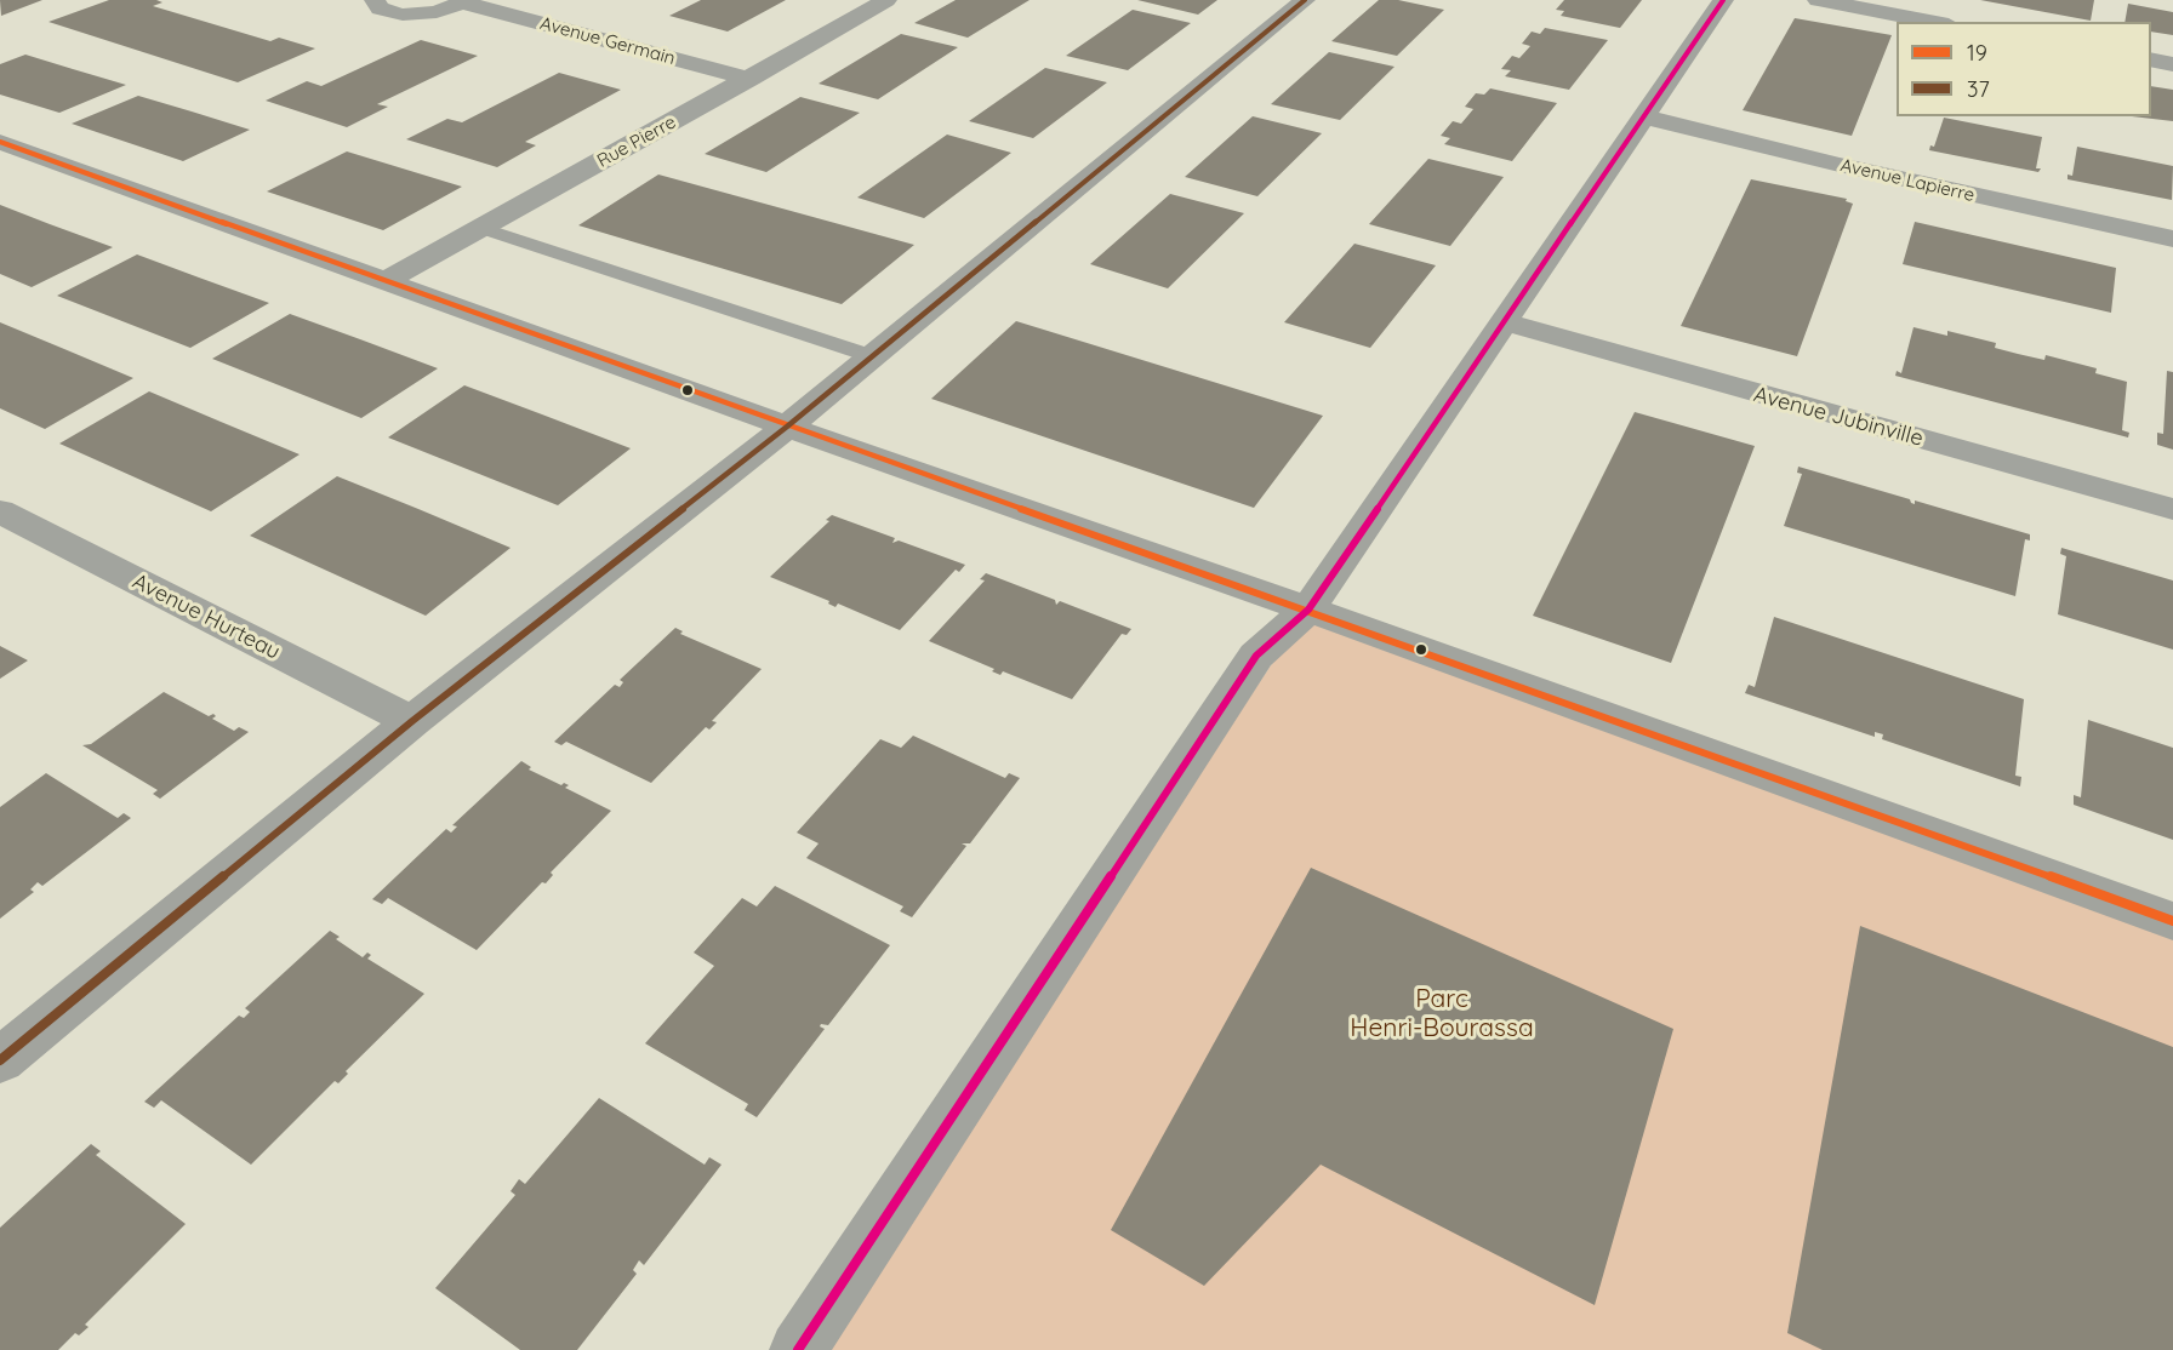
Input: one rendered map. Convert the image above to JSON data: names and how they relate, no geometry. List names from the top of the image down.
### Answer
{
  "streets": {
    "street": [
      "Avenue Germain",
      "Rue Pierre",
      "Avenue Lapierre",
      "Avenue Jubinville",
      "Avenue Hurteau"
    ]
  },
  "crossings": [
    ["Avenue Germain", "Rue Pierre"]
  ],
  "parks": ["Parc Henri-Bourassa"],
  "lines": ["transit line 37", "transit line 19"],
  "legend": ["19", "37"]
}
